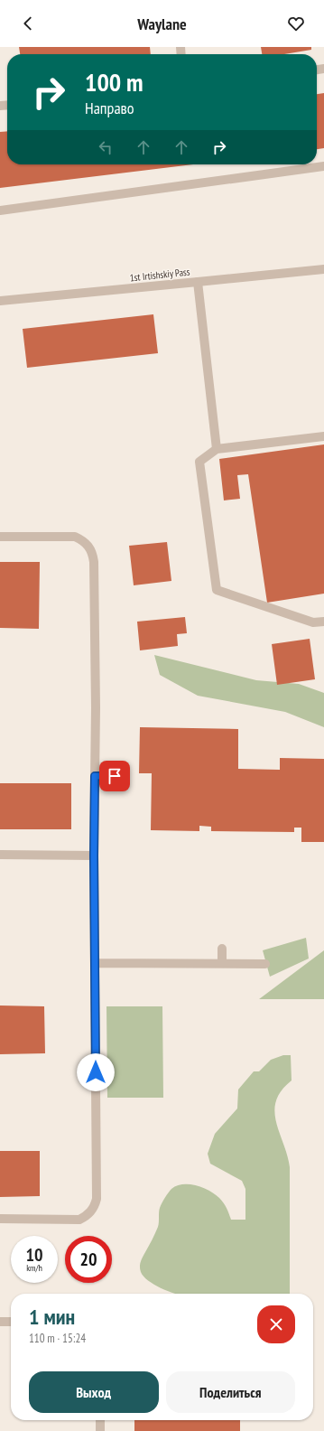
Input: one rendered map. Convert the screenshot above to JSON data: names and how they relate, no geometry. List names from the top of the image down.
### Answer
{
  "streets": {
    "street": ["1st Irtishskiy Pass"]
  },
  "page": {
    "header": "Waylane",
    "turn": ["100 m", "Направо"],
    "speed": "10 km/h",
    "limit": "20",
    "heading": ["1 мин", "110 m · 15:24"],
    "buttons": ["Выход", "Поделиться"]
  }
}
